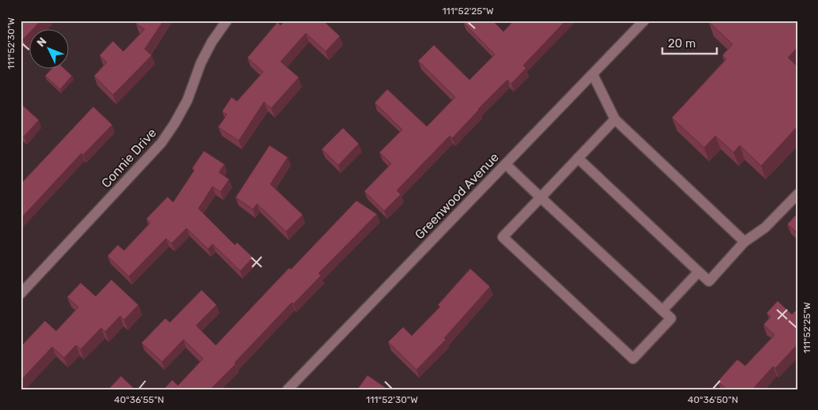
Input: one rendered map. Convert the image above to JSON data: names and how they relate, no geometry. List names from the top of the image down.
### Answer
{
  "streets": {
    "street": ["Connie Drive", "Greenwood Avenue"]
  },
  "scale_bar": "20 m",
  "north": "top left",
  "coordinates": [
    "111°52'25\"W",
    "111°52'30\"W",
    "40°36'55\"N",
    "40°36'50\"N"
  ]
}
